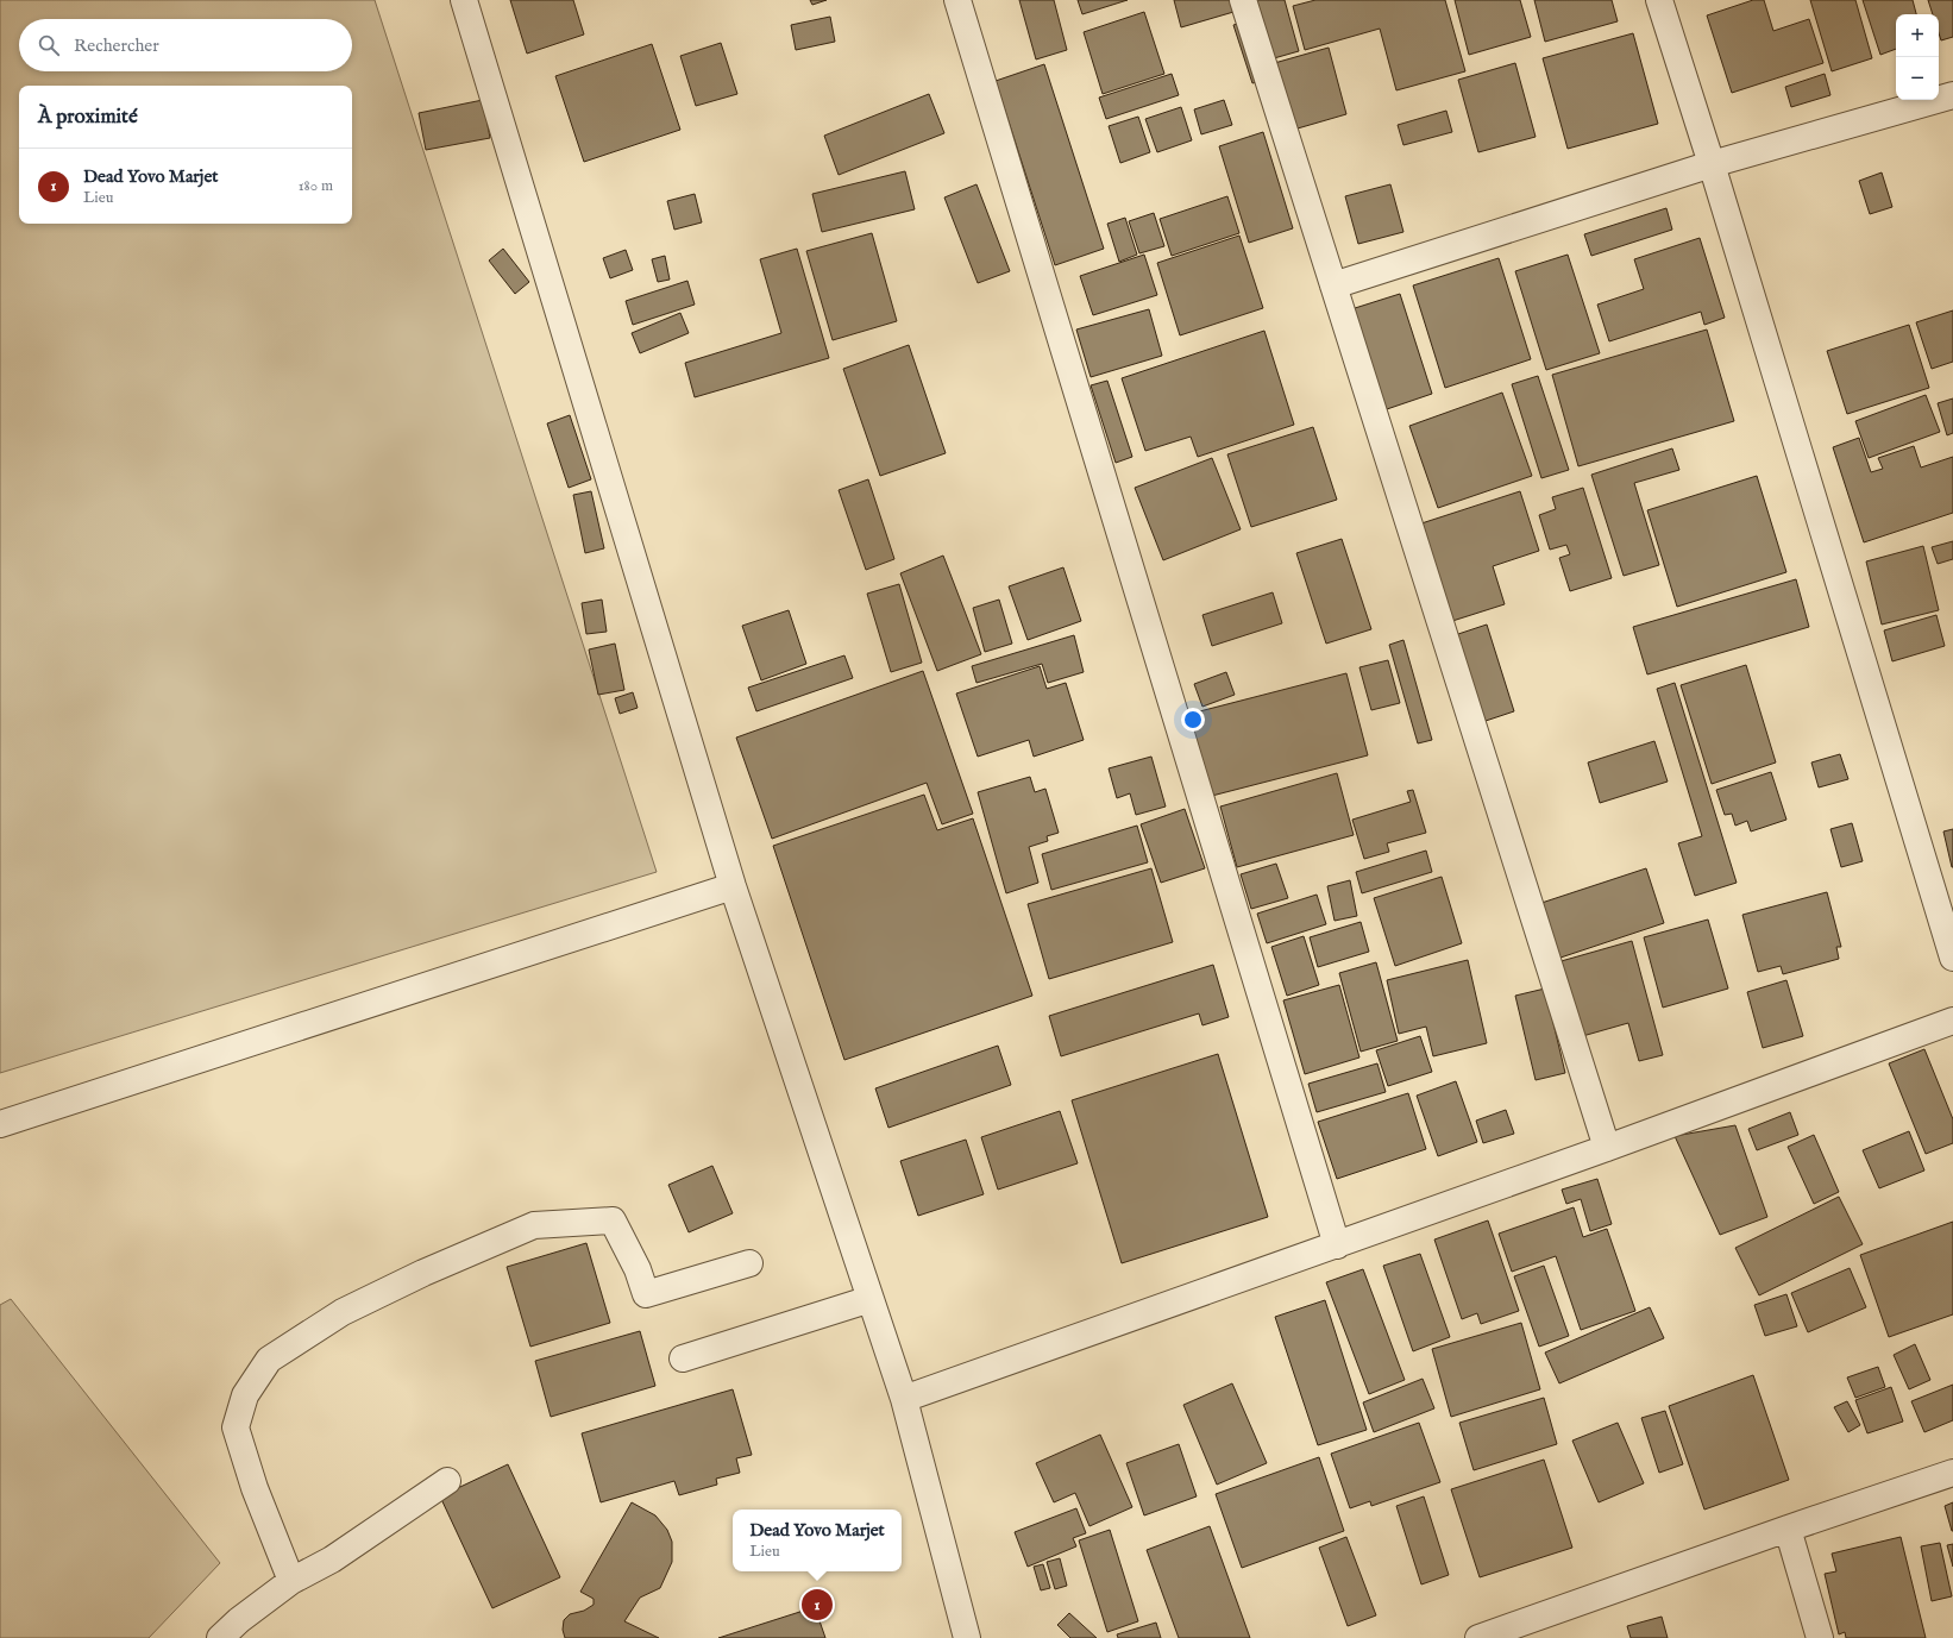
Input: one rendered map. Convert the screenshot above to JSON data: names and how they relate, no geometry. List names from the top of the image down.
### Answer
{
  "page": {
    "map_buttons": ["+", "−"],
    "search": "Rechercher",
    "heading": "À proximité",
    "list": [
      {
        "mark": "1",
        "name": "Dead Yovo Marjet",
        "note": "Lieu",
        "value": "180 m"
      }
    ],
    "popup": ["Dead Yovo Marjet", "Lieu"],
    "pins": "1"
  }
}
